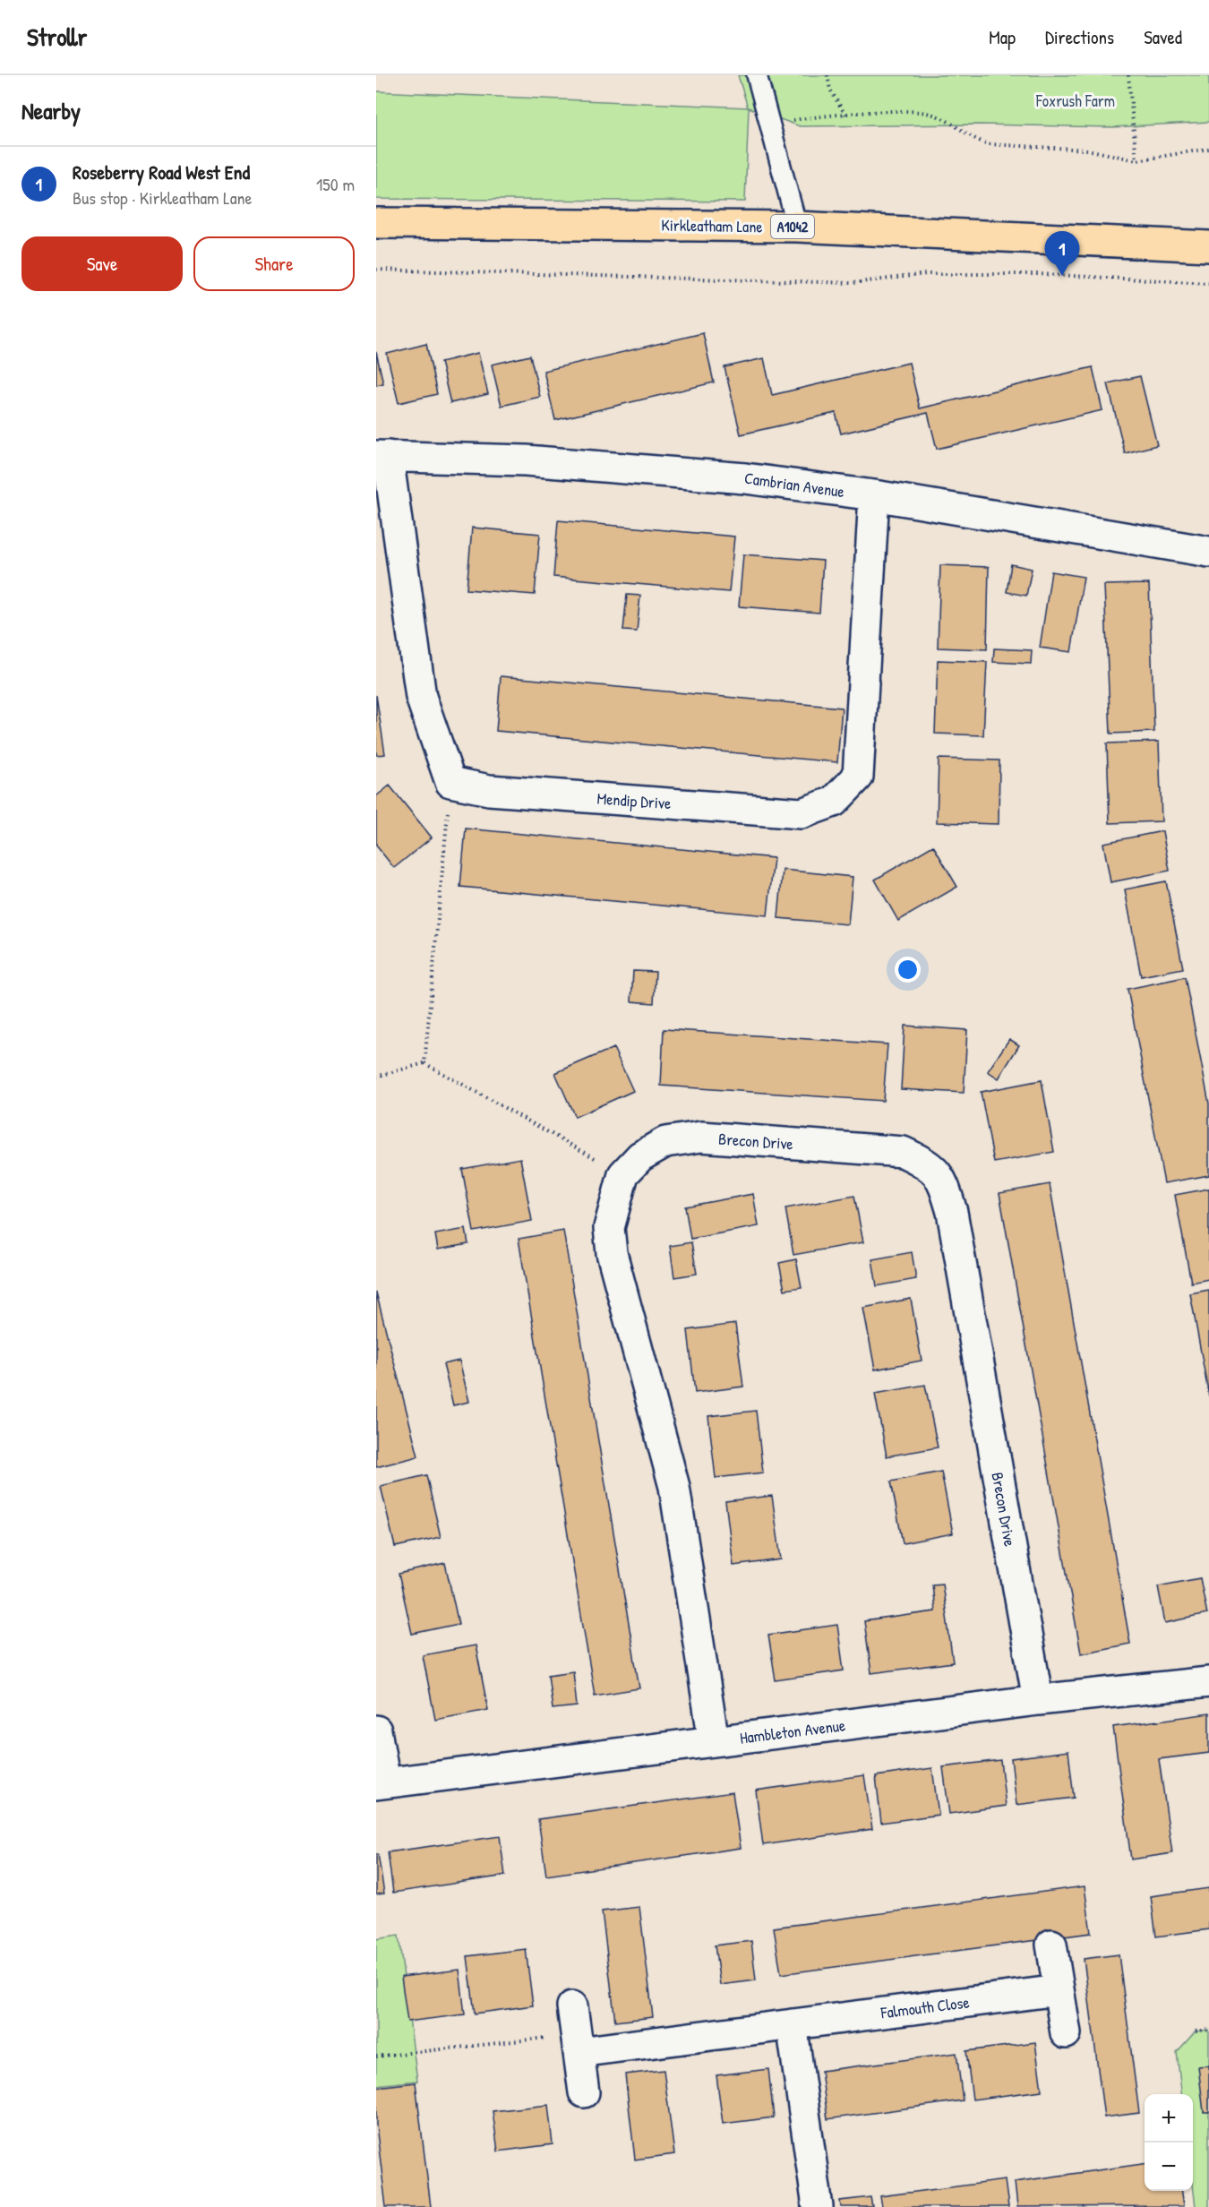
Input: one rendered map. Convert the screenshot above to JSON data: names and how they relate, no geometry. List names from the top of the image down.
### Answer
{
  "streets": {
    "main road": ["Kirkleatham Lane", "A1042"],
    "street": [
      "Cambrian Avenue",
      "Mendip Drive",
      "Brecon Drive",
      "Hambleton Avenue",
      "Falmouth Close"
    ]
  },
  "crossings": [
    ["Cambrian Avenue", "Mendip Drive"],
    ["Brecon Drive", "Hambleton Avenue"]
  ],
  "parks": ["Foxrush Farm"],
  "page": {
    "header": "Strollr",
    "nav": ["Map", "Directions", "Saved"],
    "heading": "Nearby",
    "list": [
      {
        "mark": "1",
        "name": "Roseberry Road West End",
        "note": "Bus stop · Kirkleatham Lane",
        "value": "150 m"
      }
    ],
    "buttons": ["Save", "Share"],
    "pins": "1",
    "map_buttons": ["+", "−"]
  }
}
